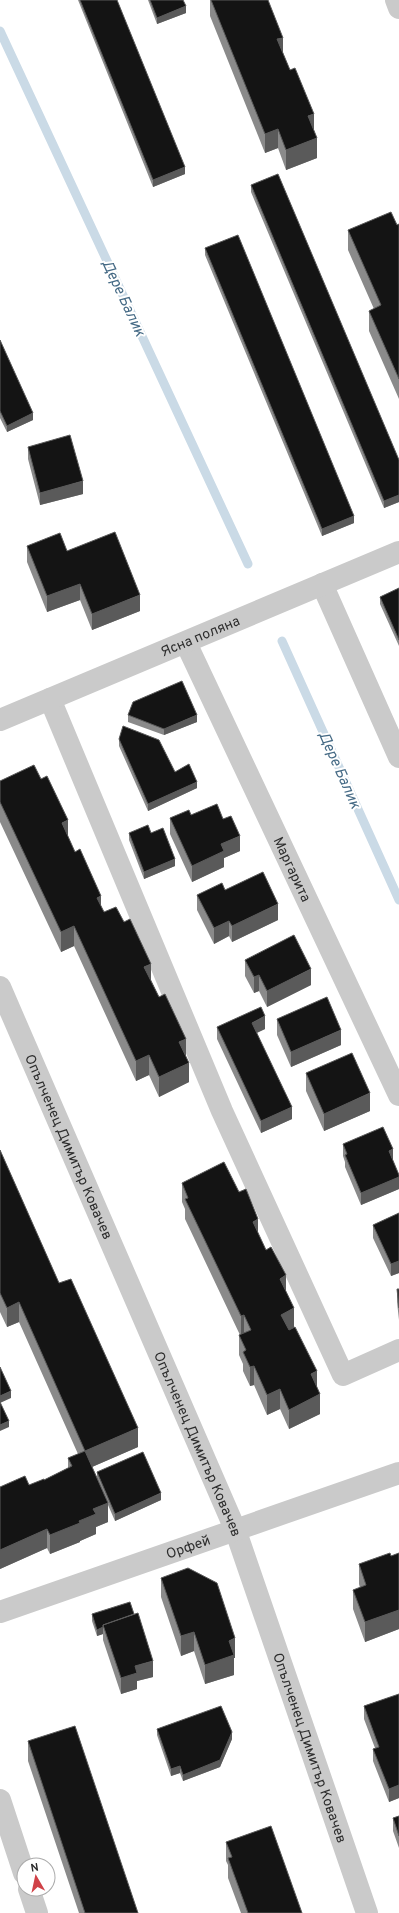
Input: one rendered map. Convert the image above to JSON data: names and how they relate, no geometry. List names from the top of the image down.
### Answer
{
  "streets": {
    "street": [
      "Ясна поляна",
      "Маргарита",
      "Опълченец Димитър Ковачев",
      "Орфей"
    ]
  },
  "crossings": [
    ["Ясна поляна", "Маргарита"],
    ["Опълченец Димитър Ковачев", "Орфей"]
  ],
  "water": ["Дере Балик"],
  "north": "top"
}
